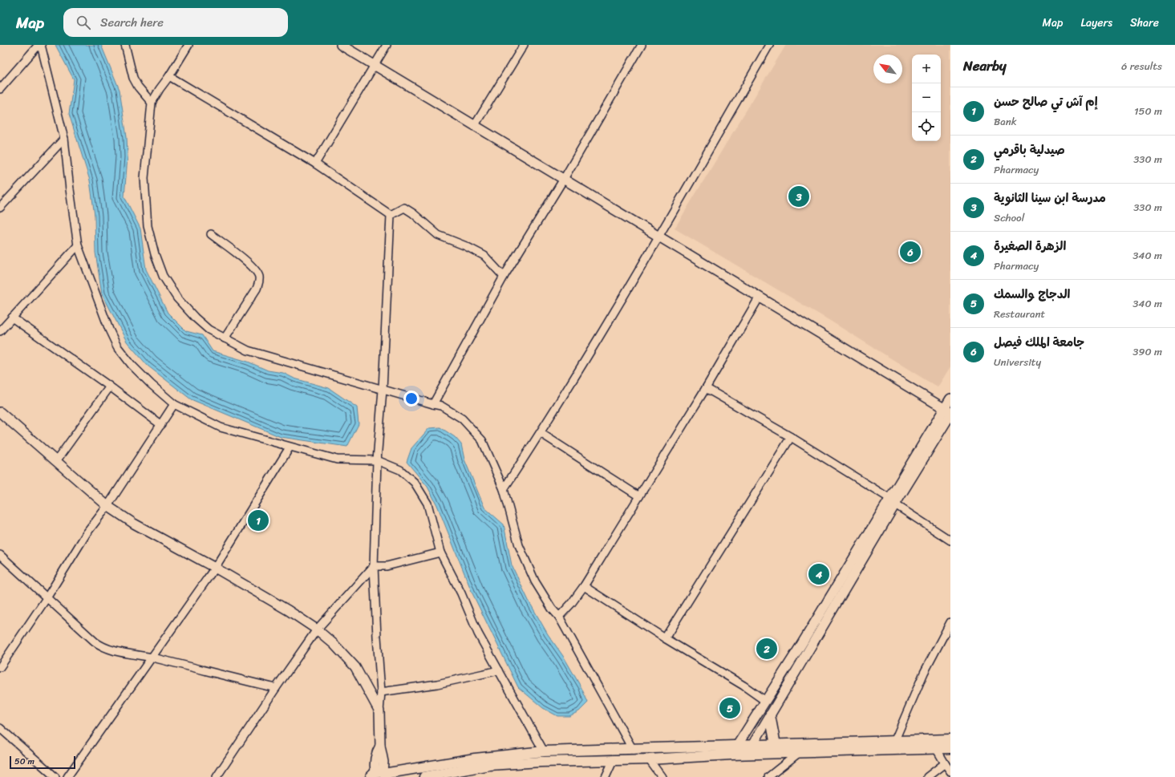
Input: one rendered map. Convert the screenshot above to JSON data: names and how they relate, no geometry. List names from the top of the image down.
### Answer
{
  "scale_bar": "50 m",
  "north": "top left",
  "page": {
    "header": "Map",
    "search": "Search here",
    "nav": ["Map", "Layers", "Share"],
    "heading": ["Nearby", "6 results"],
    "map_buttons": ["+", "−"],
    "list": [
      {
        "mark": "1",
        "name": "إم آش تي صالح حسن",
        "note": "Bank",
        "value": "150 m"
      },
      {
        "mark": "2",
        "name": "صيدلية باقرمي",
        "note": "Pharmacy",
        "value": "330 m"
      },
      {
        "mark": "3",
        "name": "مدرسة ابن سينا الثانوية",
        "note": "School",
        "value": "330 m"
      },
      {
        "mark": "4",
        "name": "الزهرة الصغيرة",
        "note": "Pharmacy",
        "value": "340 m"
      },
      {
        "mark": "5",
        "name": "الدجاج والسمك",
        "note": "Restaurant",
        "value": "340 m"
      },
      {
        "mark": "6",
        "name": "جامعة الملك فيصل",
        "note": "University",
        "value": "390 m"
      }
    ],
    "pins": [
      "3",
      "6",
      "1",
      "4",
      "2",
      "5"
    ],
    "scale": "50 m"
  }
}
